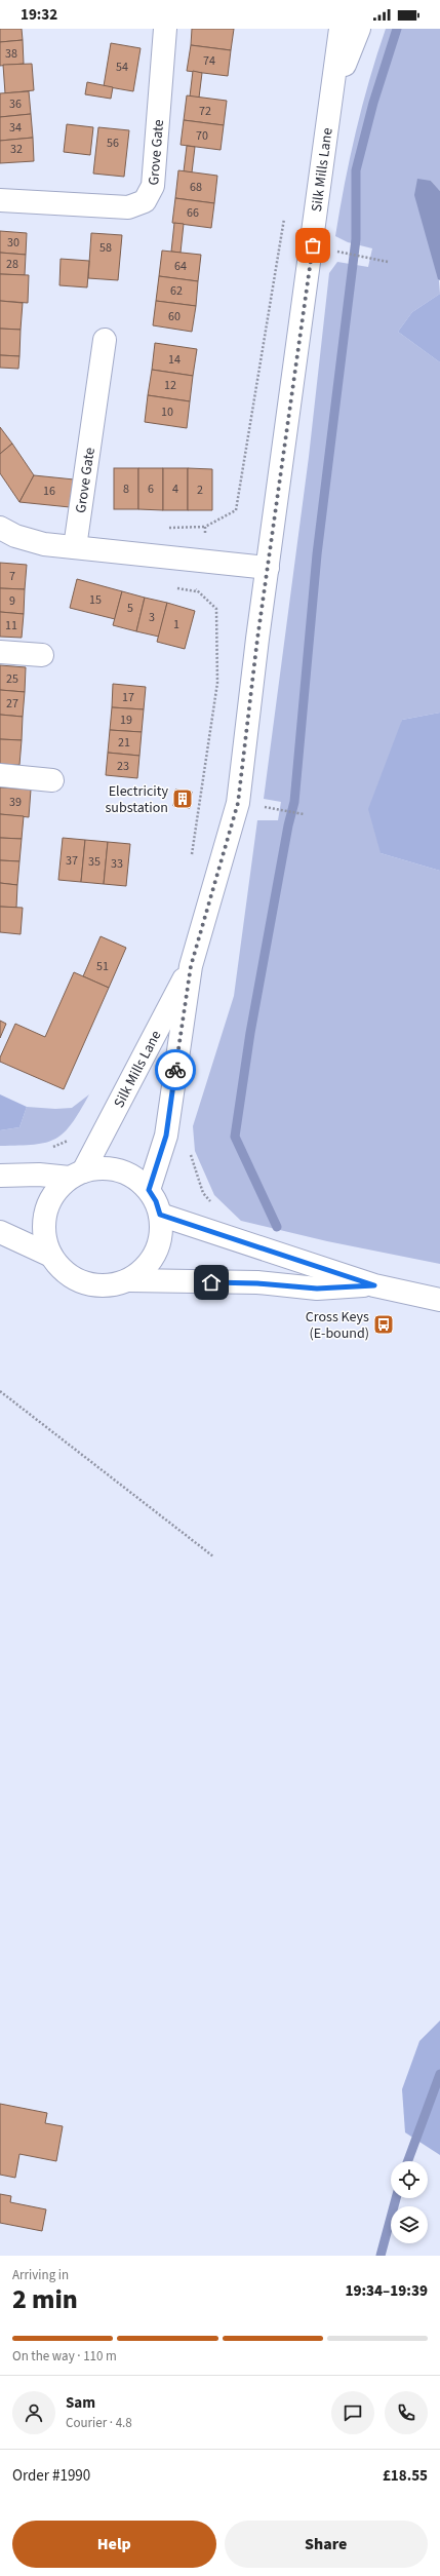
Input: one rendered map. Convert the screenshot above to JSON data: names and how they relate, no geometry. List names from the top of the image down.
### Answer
{
  "streets": {
    "main road": ["Grove Gate", "Silk Mills Lane"]
  },
  "places": {
    "building": ["Electricity substation"],
    "bus stop": ["Cross Keys (E-bound)"]
  },
  "house_numbers": [
    "38",
    "74",
    "54",
    "36",
    "72",
    "34",
    "70",
    "56",
    "32",
    "68",
    "66",
    "30",
    "58",
    "28",
    "64",
    "62",
    "60",
    "14",
    "12",
    "10",
    "8",
    "6",
    "4",
    "2",
    "16",
    "7",
    "15",
    "9",
    "5",
    "3",
    "1",
    "11",
    "25",
    "17",
    "27",
    "19",
    "21",
    "23",
    "39",
    "37",
    "35",
    "33",
    "51"
  ],
  "page": {
    "status": "19:32",
    "heading": ["2 min", "Arriving in", "19:34–19:39"],
    "panel": [
      "Sam",
      "Courier · 4.8",
      "Order #1990",
      "£18.55"
    ],
    "bar": "On the way · 110 m",
    "buttons": ["Help", "Share"]
  }
}
